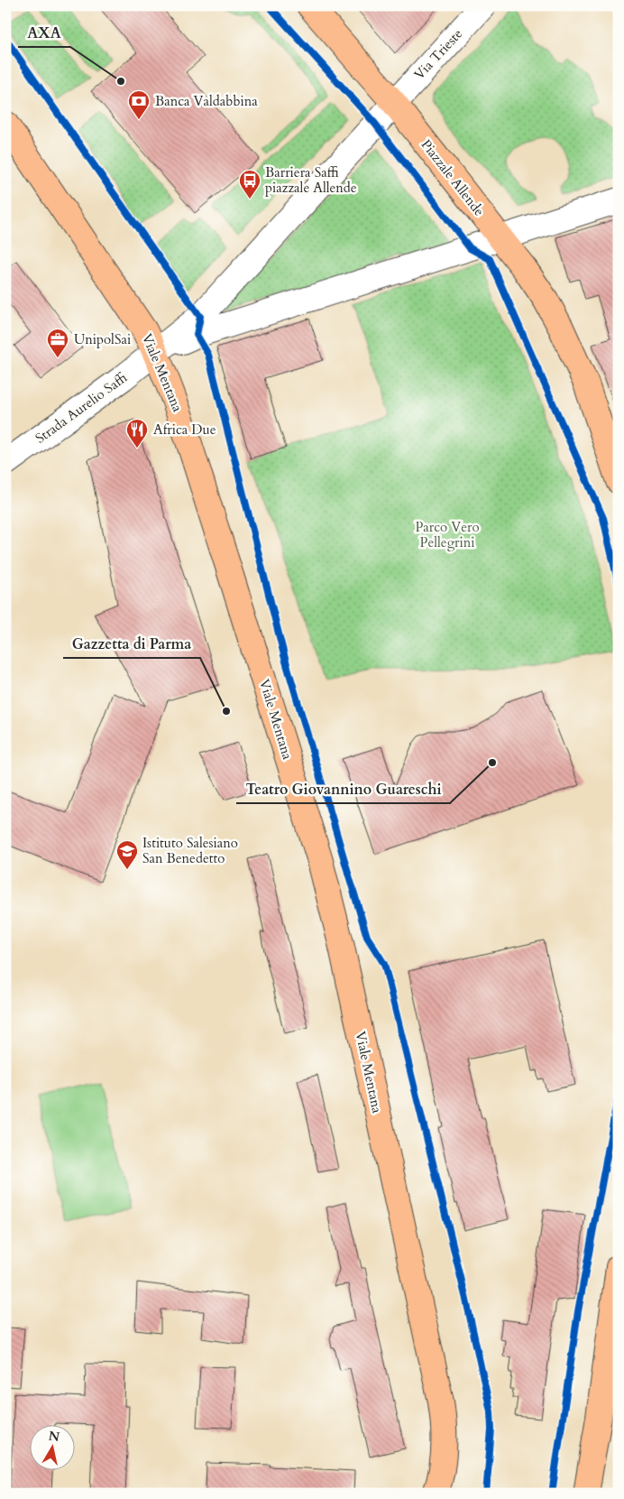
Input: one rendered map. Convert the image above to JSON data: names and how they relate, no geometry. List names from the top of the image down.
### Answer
{
  "streets": {
    "main road": ["Piazzale Allende", "Viale Mentana"],
    "street": ["Via Trieste", "Strada Aurelio Saffi"]
  },
  "crossings": [
    ["Via Trieste", "Piazzale Allende"],
    ["Viale Mentana", "Strada Aurelio Saffi"]
  ],
  "parks": ["Parco Vero Pellegrini"],
  "places": {
    "other": ["AXA", "Gazzetta di Parma", "Teatro Giovannino Guareschi"],
    "bank": ["Banca Valdabbina"],
    "bus stop": ["Barriera Saffi piazzale Allende"],
    "office": ["UnipolSai"],
    "restaurant": ["Africa Due"],
    "school or university": ["Istituto Salesiano San Benedetto"]
  },
  "north": "top"
}
